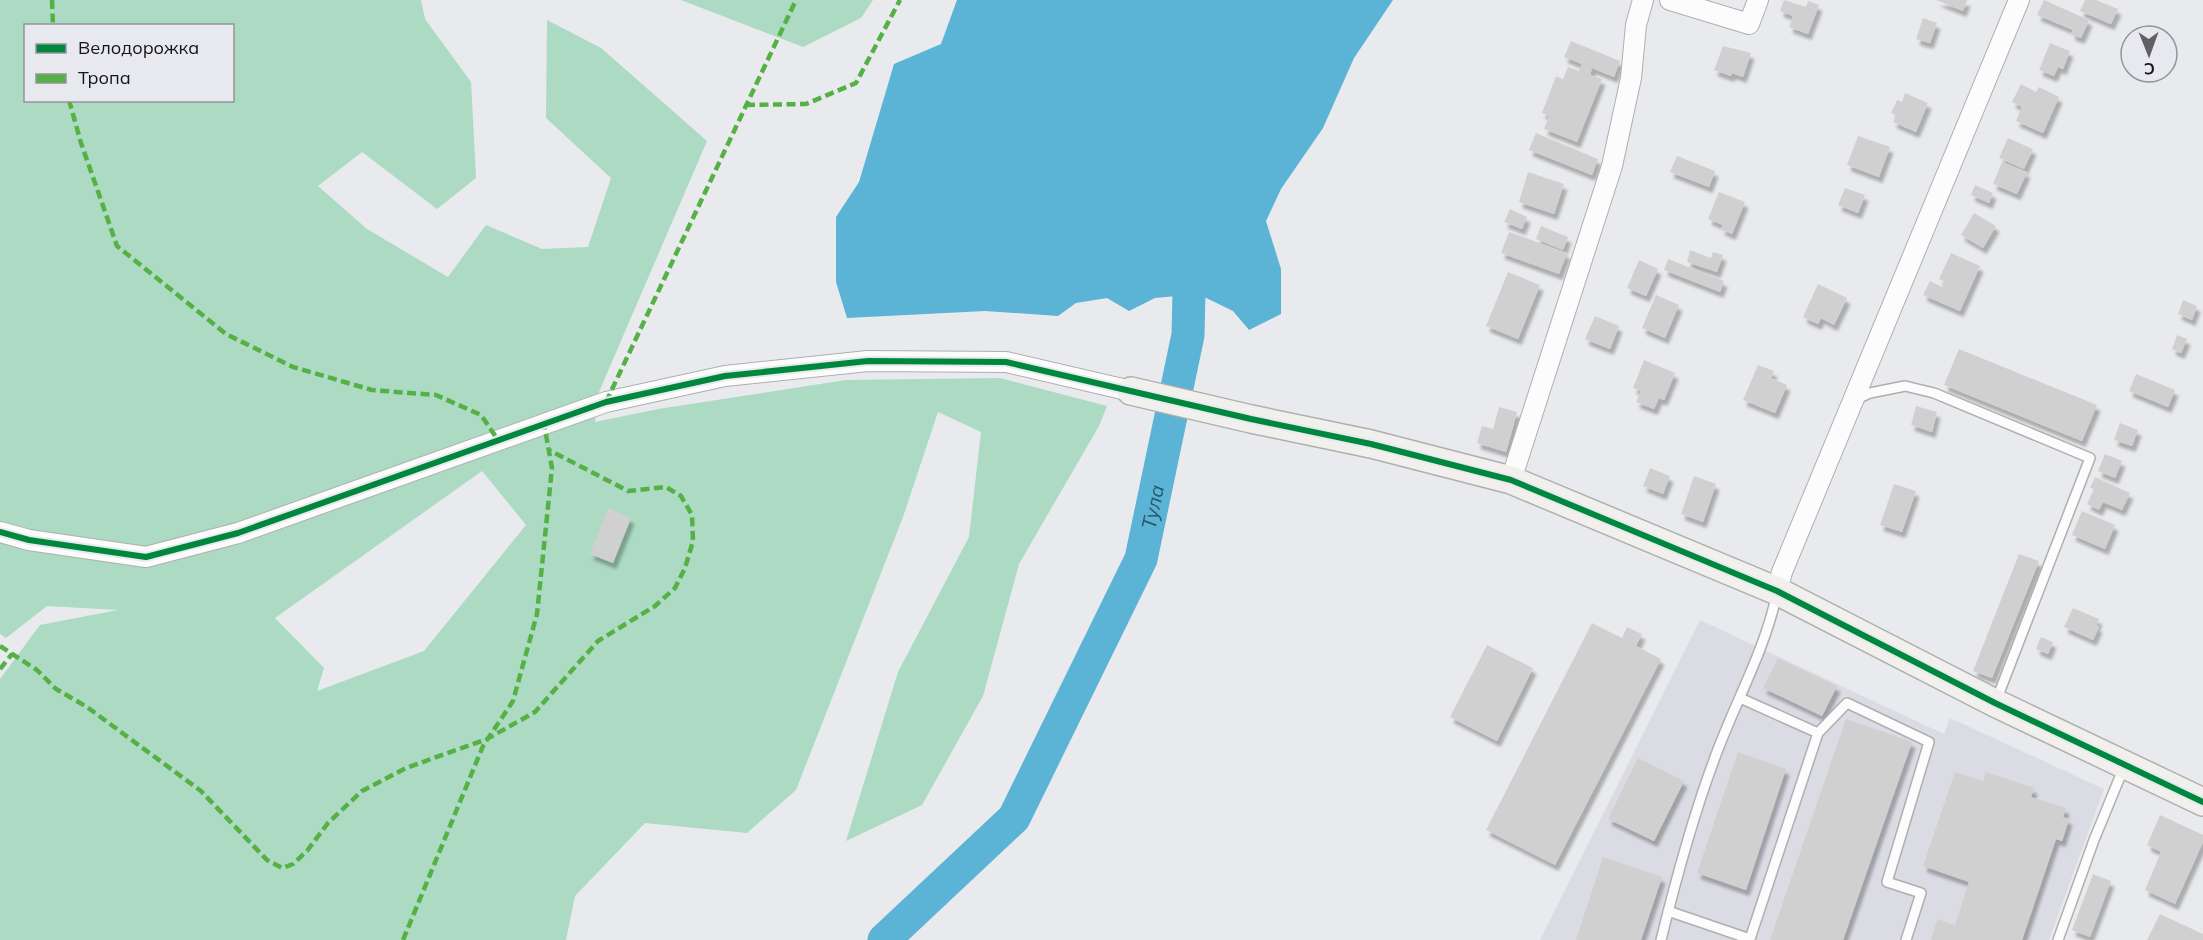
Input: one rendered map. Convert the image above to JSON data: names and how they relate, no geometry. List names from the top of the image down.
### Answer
{
  "water": ["Тула"],
  "legend": ["Велодорожка", "Тропа"],
  "north": "bottom"
}
